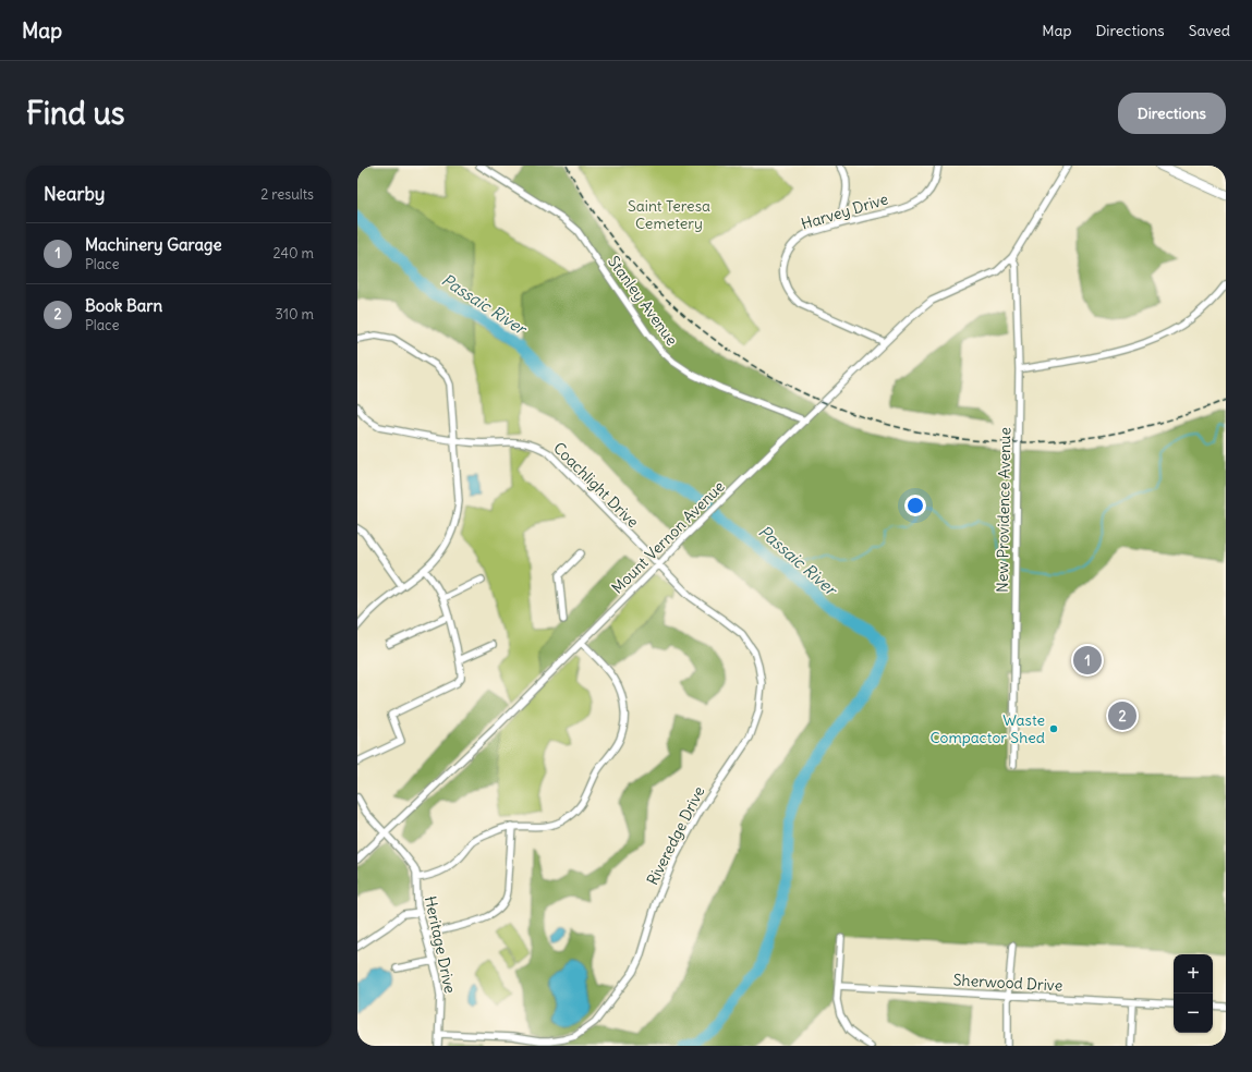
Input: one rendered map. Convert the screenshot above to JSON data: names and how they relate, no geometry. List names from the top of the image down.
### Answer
{
  "streets": {
    "street": [
      "Harvey Drive",
      "Stanley Avenue",
      "Coachlight Drive",
      "New Providence Avenue",
      "Mount Vernon Avenue",
      "Riveredge Drive",
      "Heritage Drive",
      "Sherwood Drive"
    ]
  },
  "crossings": [
    ["Harvey Drive", "Mount Vernon Avenue"],
    ["Stanley Avenue", "Mount Vernon Avenue"],
    ["Coachlight Drive", "Mount Vernon Avenue"],
    ["Coachlight Drive", "Riveredge Drive"],
    ["New Providence Avenue", "Mount Vernon Avenue"],
    ["Mount Vernon Avenue", "Riveredge Drive"],
    ["Mount Vernon Avenue", "Heritage Drive"],
    ["Riveredge Drive", "Heritage Drive"]
  ],
  "water": ["Passaic River"],
  "parks": ["Saint Teresa Cemetery"],
  "places": ["Waste Compactor Shed"],
  "page": {
    "header": "Map",
    "nav": ["Map", "Directions", "Saved"],
    "buttons": "Directions",
    "title": "Find us",
    "heading": ["Nearby", "2 results"],
    "list": [
      {
        "mark": "1",
        "name": "Machinery Garage",
        "note": "Place",
        "value": "240 m"
      },
      {
        "mark": "2",
        "name": "Book Barn",
        "note": "Place",
        "value": "310 m"
      }
    ],
    "pins": ["1", "2"],
    "map_buttons": ["+", "−"]
  }
}
